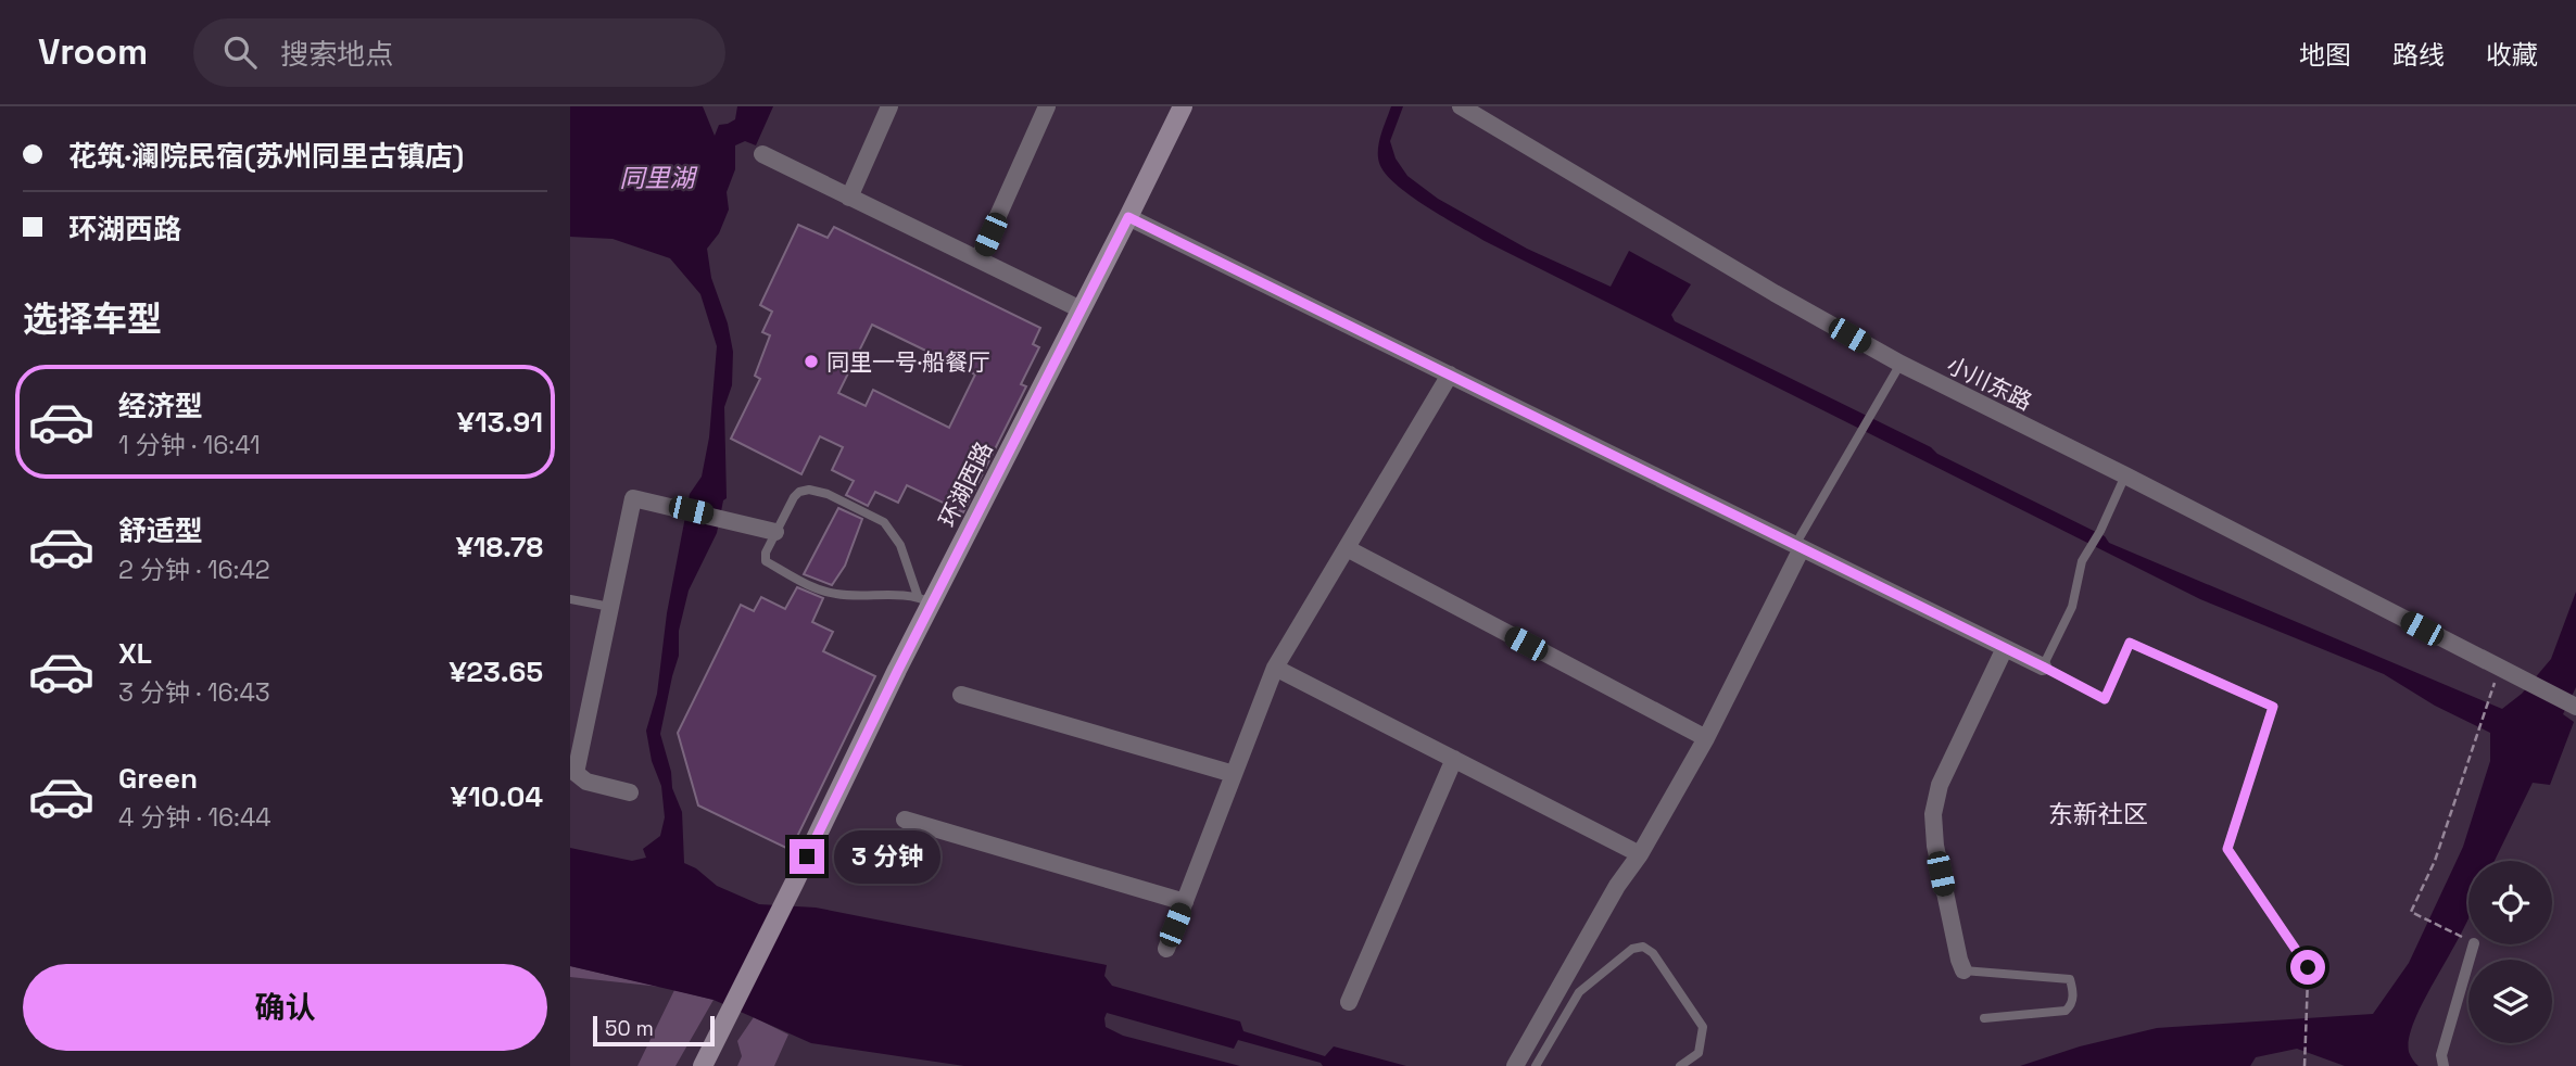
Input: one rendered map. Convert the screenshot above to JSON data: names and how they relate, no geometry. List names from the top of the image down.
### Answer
{
  "streets": {
    "main road": ["环湖西路"],
    "street": ["小川东路"]
  },
  "districts": ["东新社区"],
  "water": ["同里湖"],
  "places": ["同里一号·船餐厅"],
  "scale_bar": "50 m",
  "page": {
    "header": "Vroom",
    "search": "搜索地点",
    "nav": ["地图", "路线", "收藏"],
    "banner": ["花筑·澜院民宿(苏州同里古镇店)", "环湖西路"],
    "heading": "选择车型",
    "list": [
      {
        "name": "经济型",
        "note": "1 分钟 · 16:41",
        "value": "¥13.91"
      },
      {
        "name": "舒适型",
        "note": "2 分钟 · 16:42",
        "value": "¥18.78"
      },
      {
        "name": "XL",
        "note": "3 分钟 · 16:43",
        "value": "¥23.65"
      },
      {
        "name": "Green",
        "note": "4 分钟 · 16:44",
        "value": "¥10.04"
      }
    ],
    "bubble": "3 分钟",
    "buttons": "确认",
    "scale": "50 m"
  }
}
